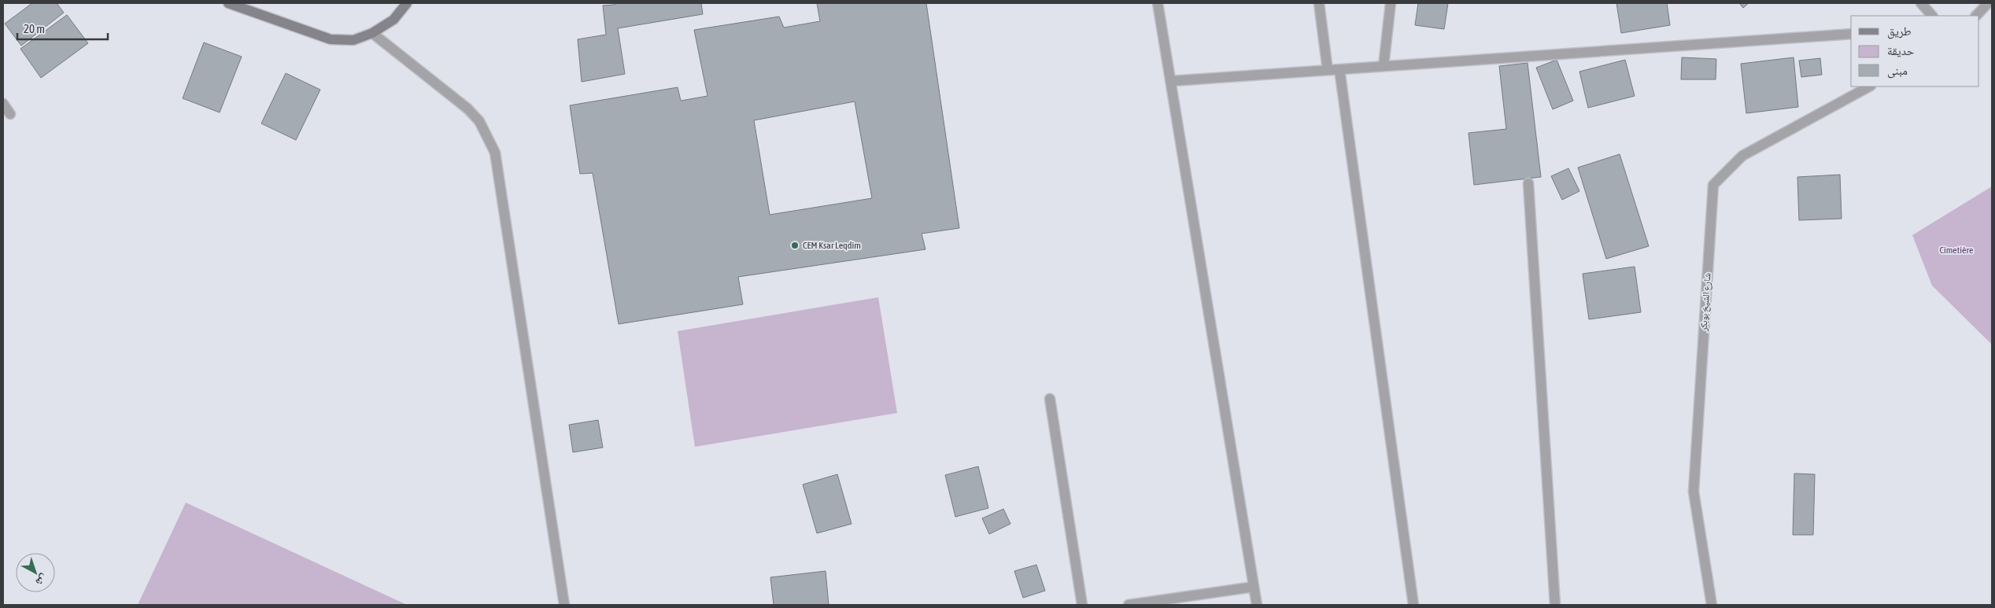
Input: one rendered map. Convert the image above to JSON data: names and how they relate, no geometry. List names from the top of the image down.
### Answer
{
  "streets": {
    "street": ["شارع الشيخ بوبكر"]
  },
  "parks": ["Cimetière"],
  "places": ["CEM Ksar Leqdim"],
  "legend": ["طريق", "حديقة", "مبنى"],
  "scale_bar": "20 m",
  "north": "bottom right"
}
